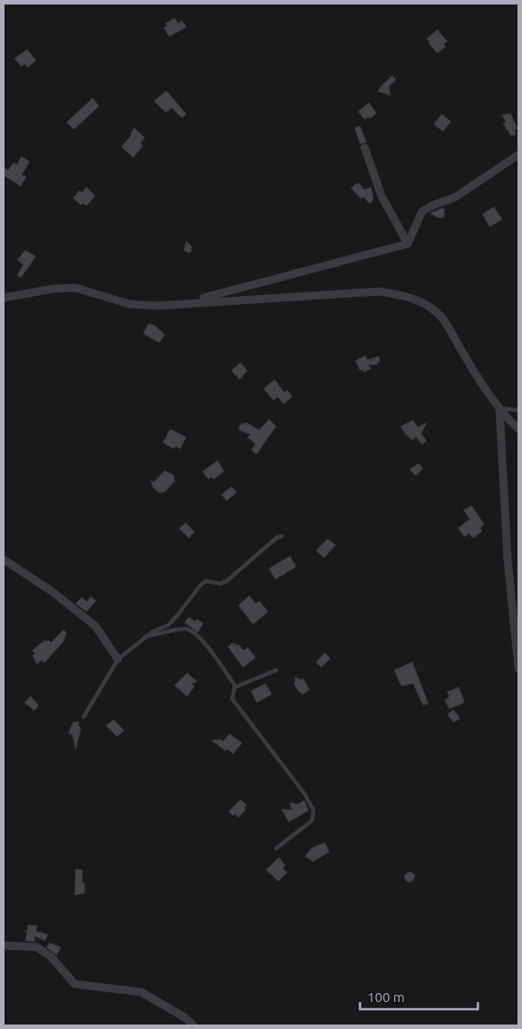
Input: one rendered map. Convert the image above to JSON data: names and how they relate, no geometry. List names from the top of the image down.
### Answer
{
  "scale_bar": "100 m"
}
